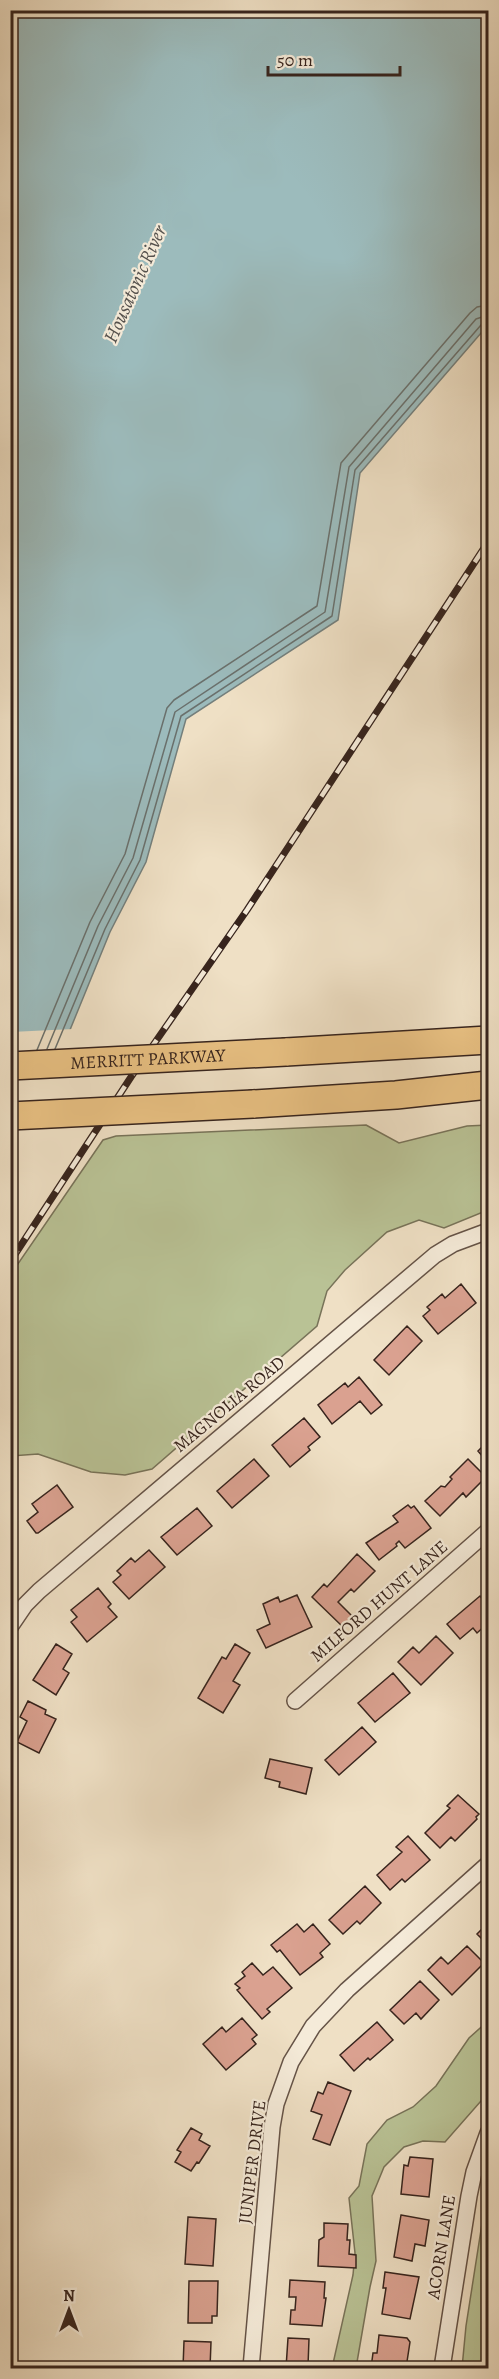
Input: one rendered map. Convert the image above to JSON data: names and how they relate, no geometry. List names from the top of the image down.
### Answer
{
  "streets": {
    "highway": ["MERRITT PARKWAY"],
    "street": [
      "MAGNOLIA ROAD",
      "MILFORD HUNT LANE",
      "JUNIPER DRIVE",
      "ACORN LANE"
    ]
  },
  "water": ["Housatonic River"],
  "scale_bar": "50 m",
  "north": "top"
}
